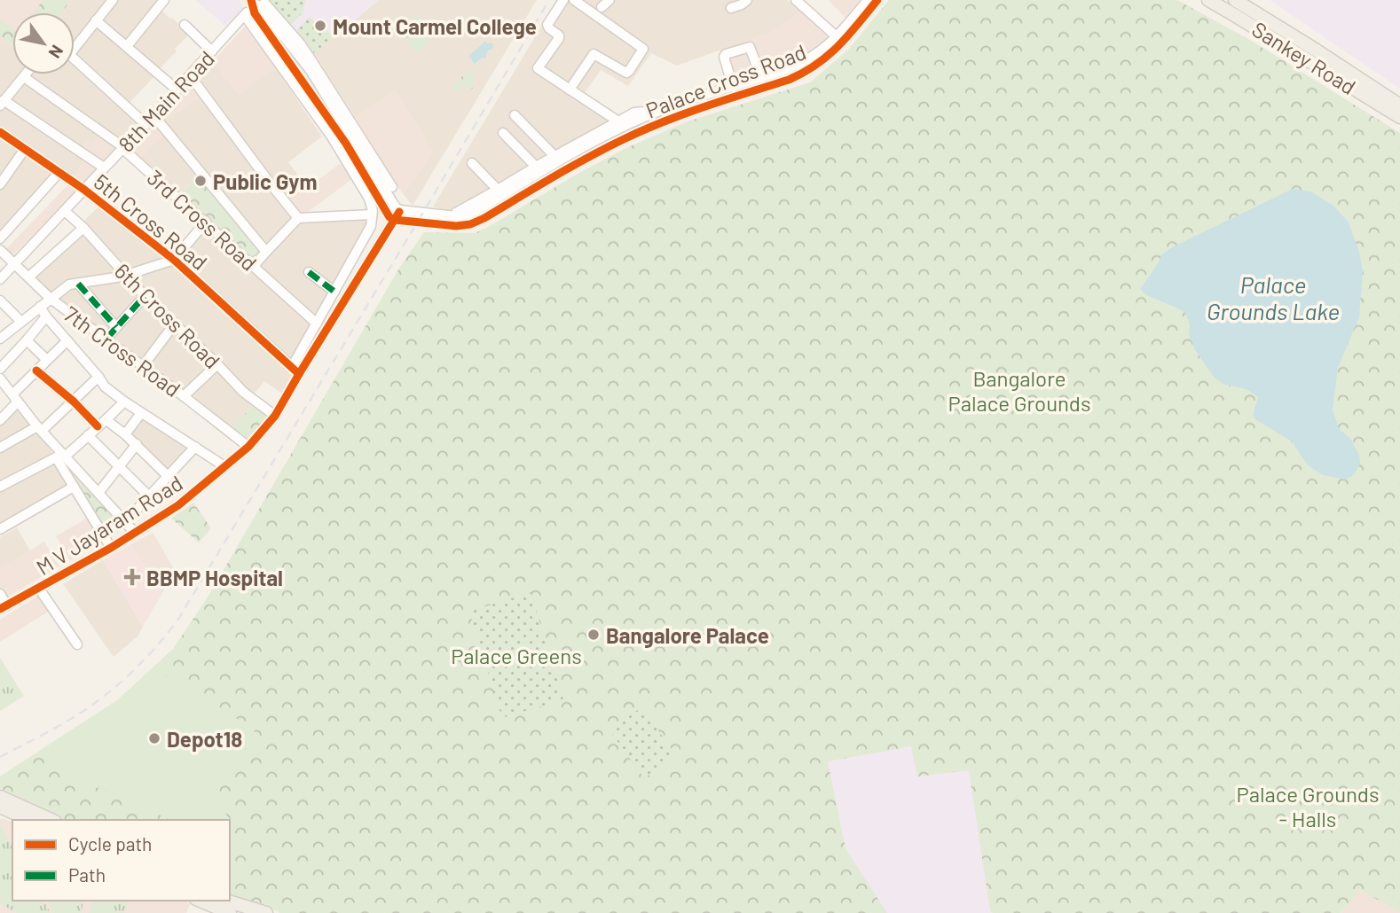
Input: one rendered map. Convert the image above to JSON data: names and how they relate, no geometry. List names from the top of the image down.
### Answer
{
  "streets": {
    "main road": ["Sankey Road"],
    "street": [
      "Palace Cross Road",
      "8th Main Road",
      "3rd Cross Road",
      "5th Cross Road",
      "6th Cross Road",
      "7th Cross Road",
      "M V Jayaram Road"
    ]
  },
  "crossings": [
    ["8th Main Road", "3rd Cross Road"],
    ["8th Main Road", "5th Cross Road"],
    ["8th Main Road", "6th Cross Road"],
    ["8th Main Road", "7th Cross Road"],
    ["5th Cross Road", "M V Jayaram Road"],
    ["6th Cross Road", "M V Jayaram Road"],
    ["7th Cross Road", "M V Jayaram Road"]
  ],
  "water": ["Palace Grounds Lake"],
  "parks": ["Bangalore Palace Grounds", "Palace Greens", "Palace Grounds - Halls"],
  "places": {
    "other": [
      "Mount Carmel College",
      "Public Gym",
      "Bangalore Palace",
      "Depot18"
    ],
    "health": ["BBMP Hospital"]
  },
  "legend": ["Cycle path", "Path"],
  "north": "bottom right"
}
